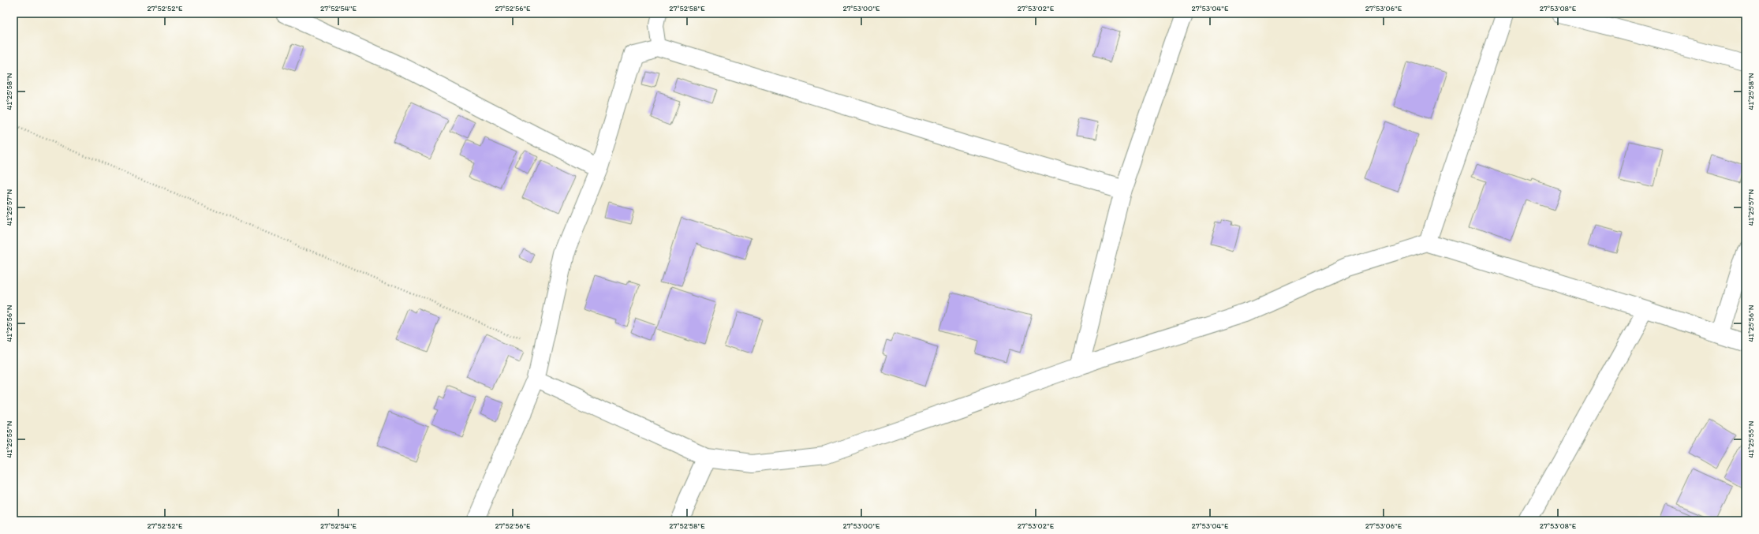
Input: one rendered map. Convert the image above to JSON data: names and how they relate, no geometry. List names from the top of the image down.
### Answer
{
  "coordinates": [
    "27°52'52\"E",
    "27°52'54\"E",
    "27°52'56\"E",
    "27°52'58\"E",
    "27°53'00\"E",
    "27°53'02\"E",
    "27°53'04\"E",
    "27°53'06\"E",
    "27°53'08\"E",
    "41°25'58\"N",
    "41°25'57\"N",
    "41°25'56\"N",
    "41°25'55\"N"
  ]
}
